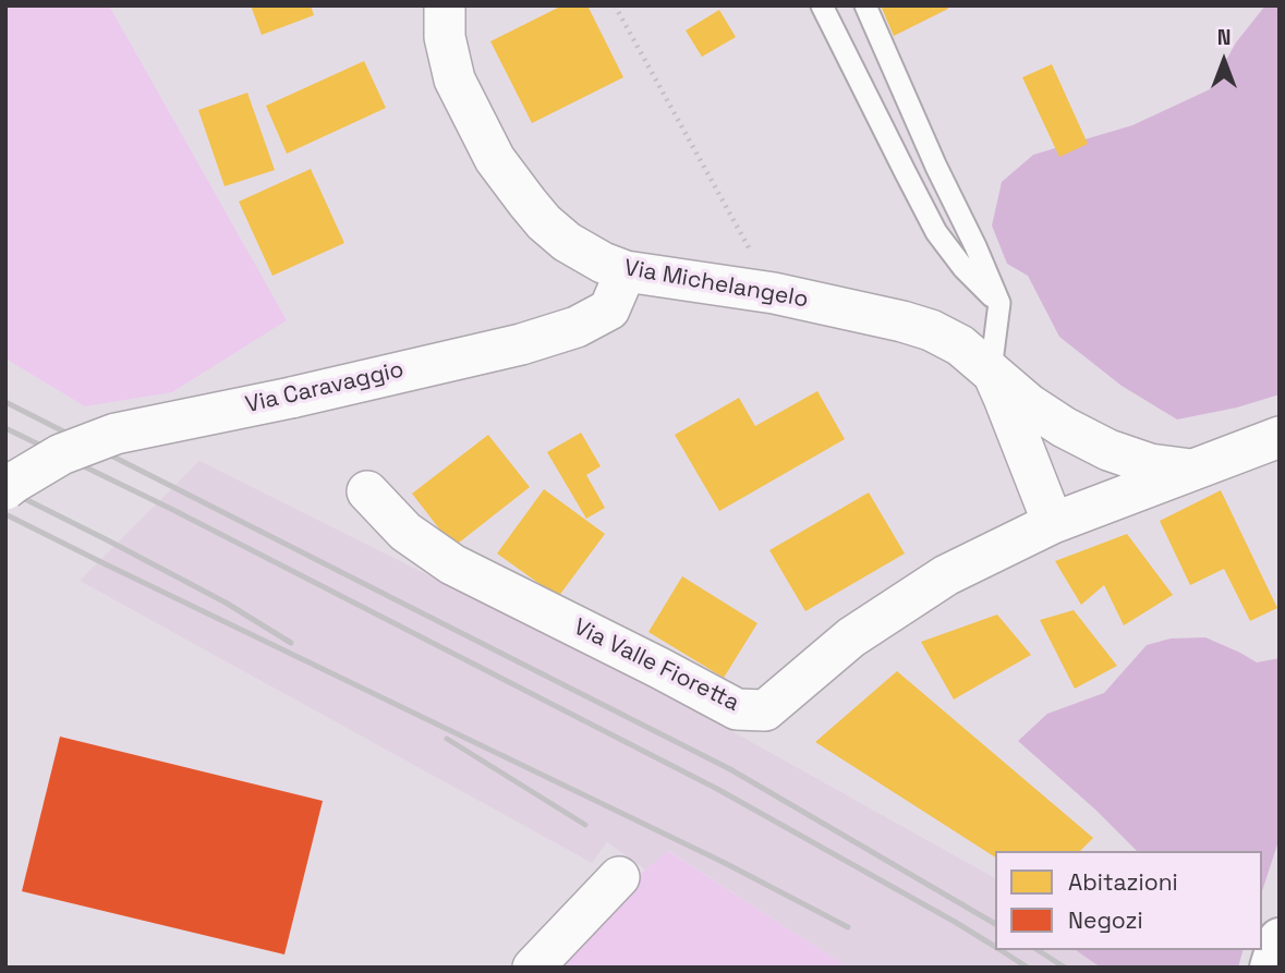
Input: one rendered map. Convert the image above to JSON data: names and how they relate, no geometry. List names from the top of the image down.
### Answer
{
  "streets": {
    "street": ["Via Michelangelo", "Via Caravaggio", "Via Valle Fioretta"]
  },
  "crossings": [
    ["Via Michelangelo", "Via Caravaggio"],
    ["Via Michelangelo", "Via Valle Fioretta"]
  ],
  "legend": ["Abitazioni", "Negozi"],
  "north": "top"
}
